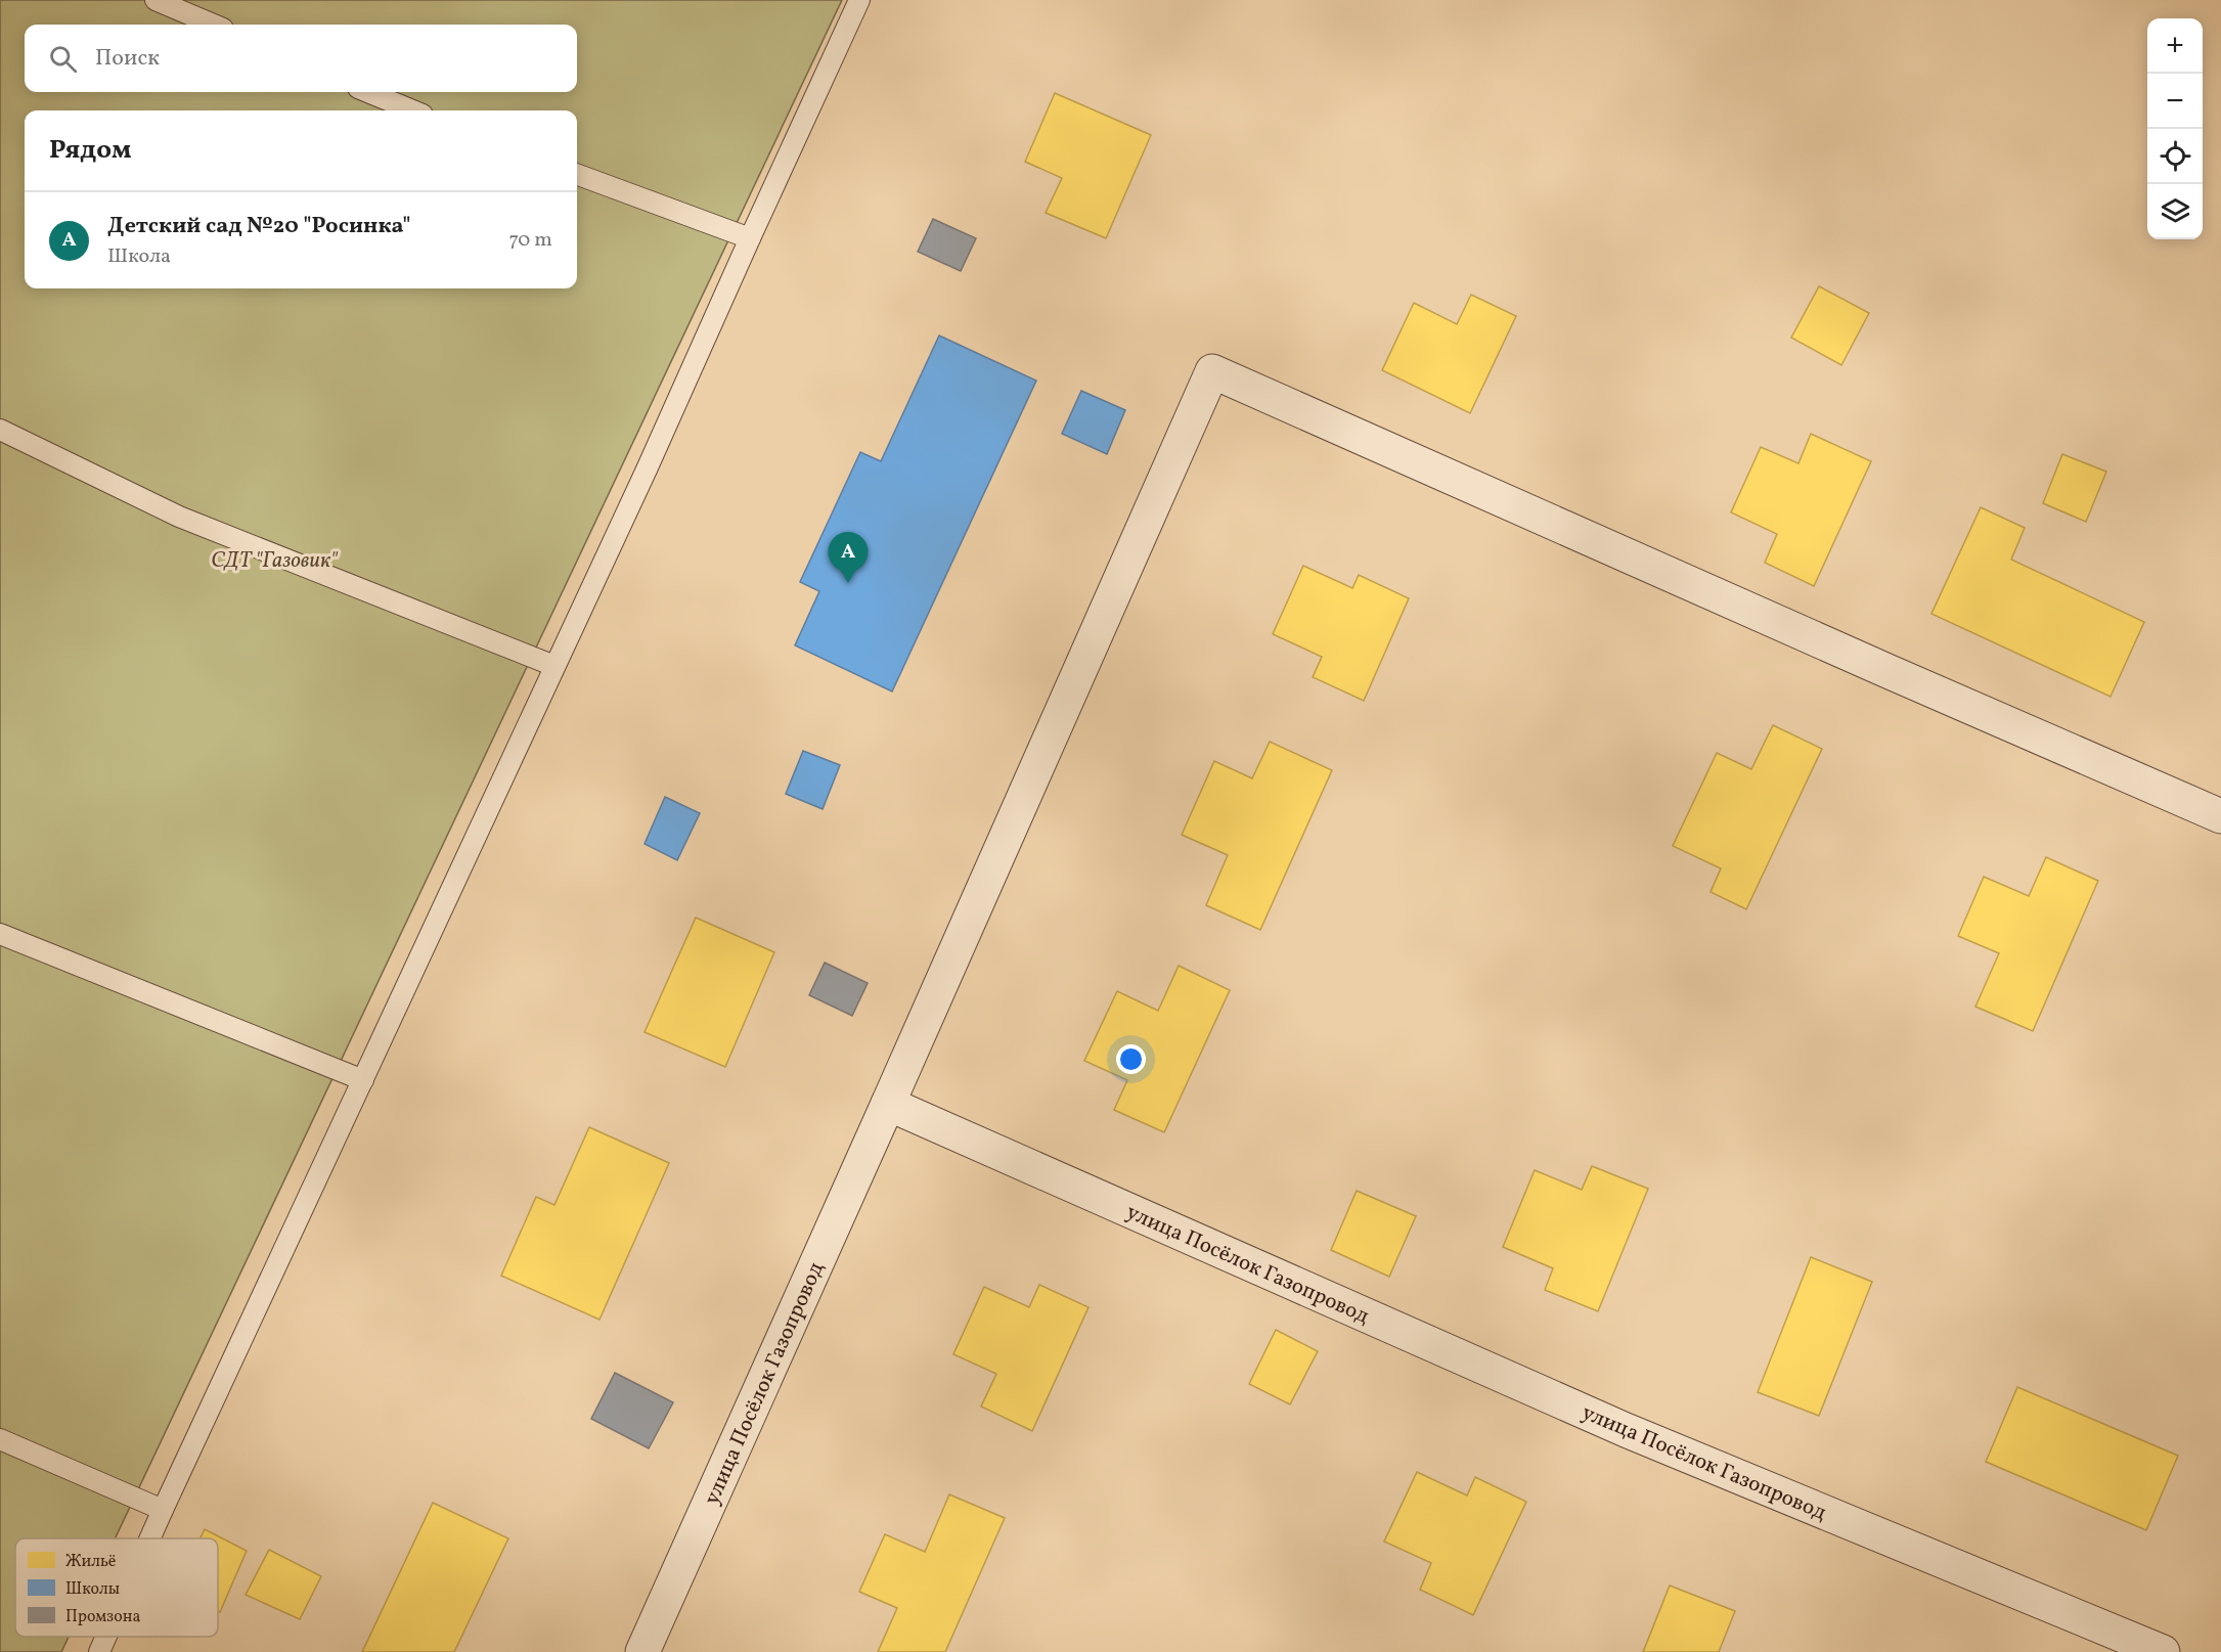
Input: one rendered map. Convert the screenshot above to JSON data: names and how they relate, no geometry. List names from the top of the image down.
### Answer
{
  "streets": {
    "street": ["улица Посёлок Газопровод"]
  },
  "parks": ["СДТ \"Газовик\""],
  "legend": ["Жильё", "Школы", "Промзона"],
  "page": {
    "map_buttons": ["+", "−"],
    "search": "Поиск",
    "heading": "Рядом",
    "list": [
      {
        "mark": "A",
        "name": "Детский сад №20 \"Росинка\"",
        "note": "Школа",
        "value": "70 m"
      }
    ],
    "pins": "A"
  }
}
